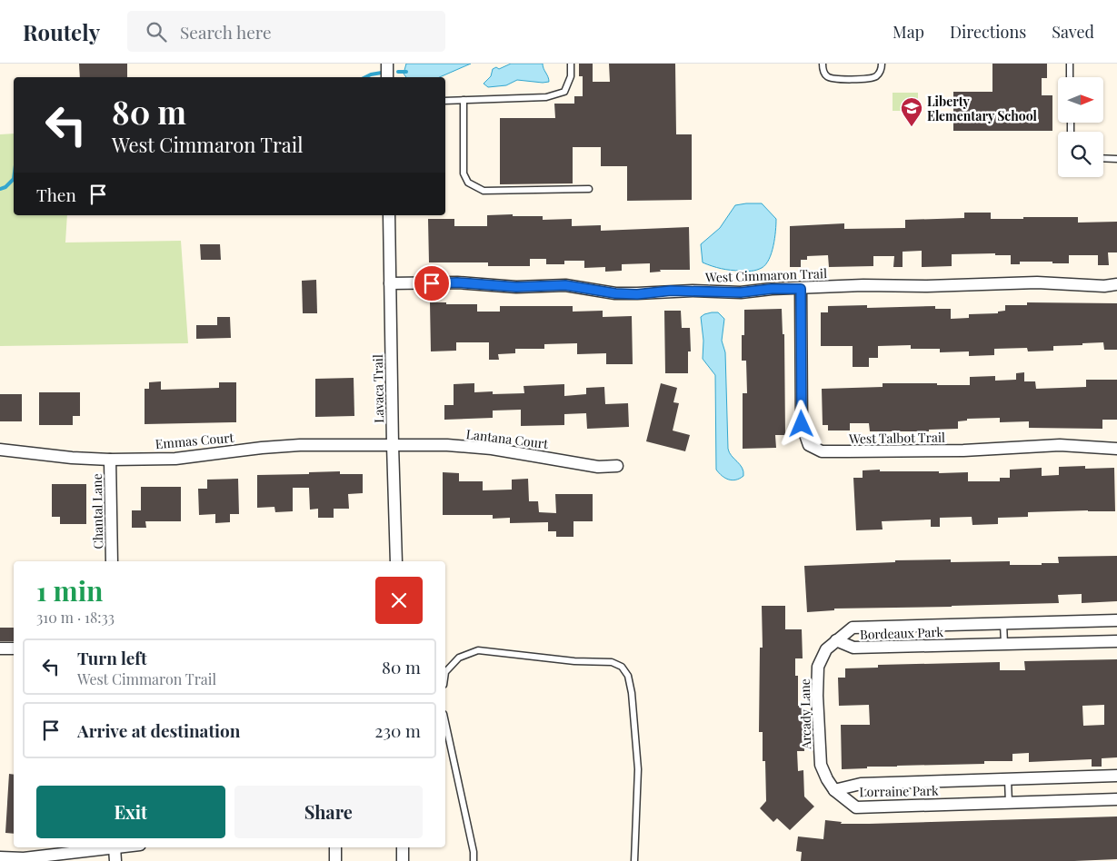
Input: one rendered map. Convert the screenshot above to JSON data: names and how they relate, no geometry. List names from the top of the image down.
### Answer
{
  "streets": {
    "street": [
      "West Cimmaron Trail",
      "Lavaca Trail",
      "West Talbot Trail",
      "Lantana Court",
      "Emmas Court",
      "Chantal Lane",
      "Bordeaux Park",
      "Arcady Lane",
      "Lorraine Park"
    ]
  },
  "crossings": [
    ["West Cimmaron Trail", "Lavaca Trail"],
    ["West Cimmaron Trail", "West Talbot Trail"],
    ["Lavaca Trail", "Lantana Court"],
    ["Lavaca Trail", "Emmas Court"],
    ["Lantana Court", "Emmas Court"],
    ["Emmas Court", "Chantal Lane"],
    ["Bordeaux Park", "Arcady Lane"],
    ["Arcady Lane", "Lorraine Park"]
  ],
  "places": {
    "school or university": ["Liberty Elementary School"]
  },
  "north": "right",
  "page": {
    "header": "Routely",
    "search": "Search here",
    "nav": ["Map", "Directions", "Saved"],
    "turn": ["80 m", "West Cimmaron Trail"],
    "then": "Then",
    "heading": ["1 min", "310 m · 18:33"],
    "list": [
      {
        "name": "Turn left",
        "note": "West Cimmaron Trail",
        "value": "80 m"
      },
      {
        "name": "Arrive at destination",
        "value": "230 m"
      }
    ],
    "buttons": ["Exit", "Share"]
  }
}
